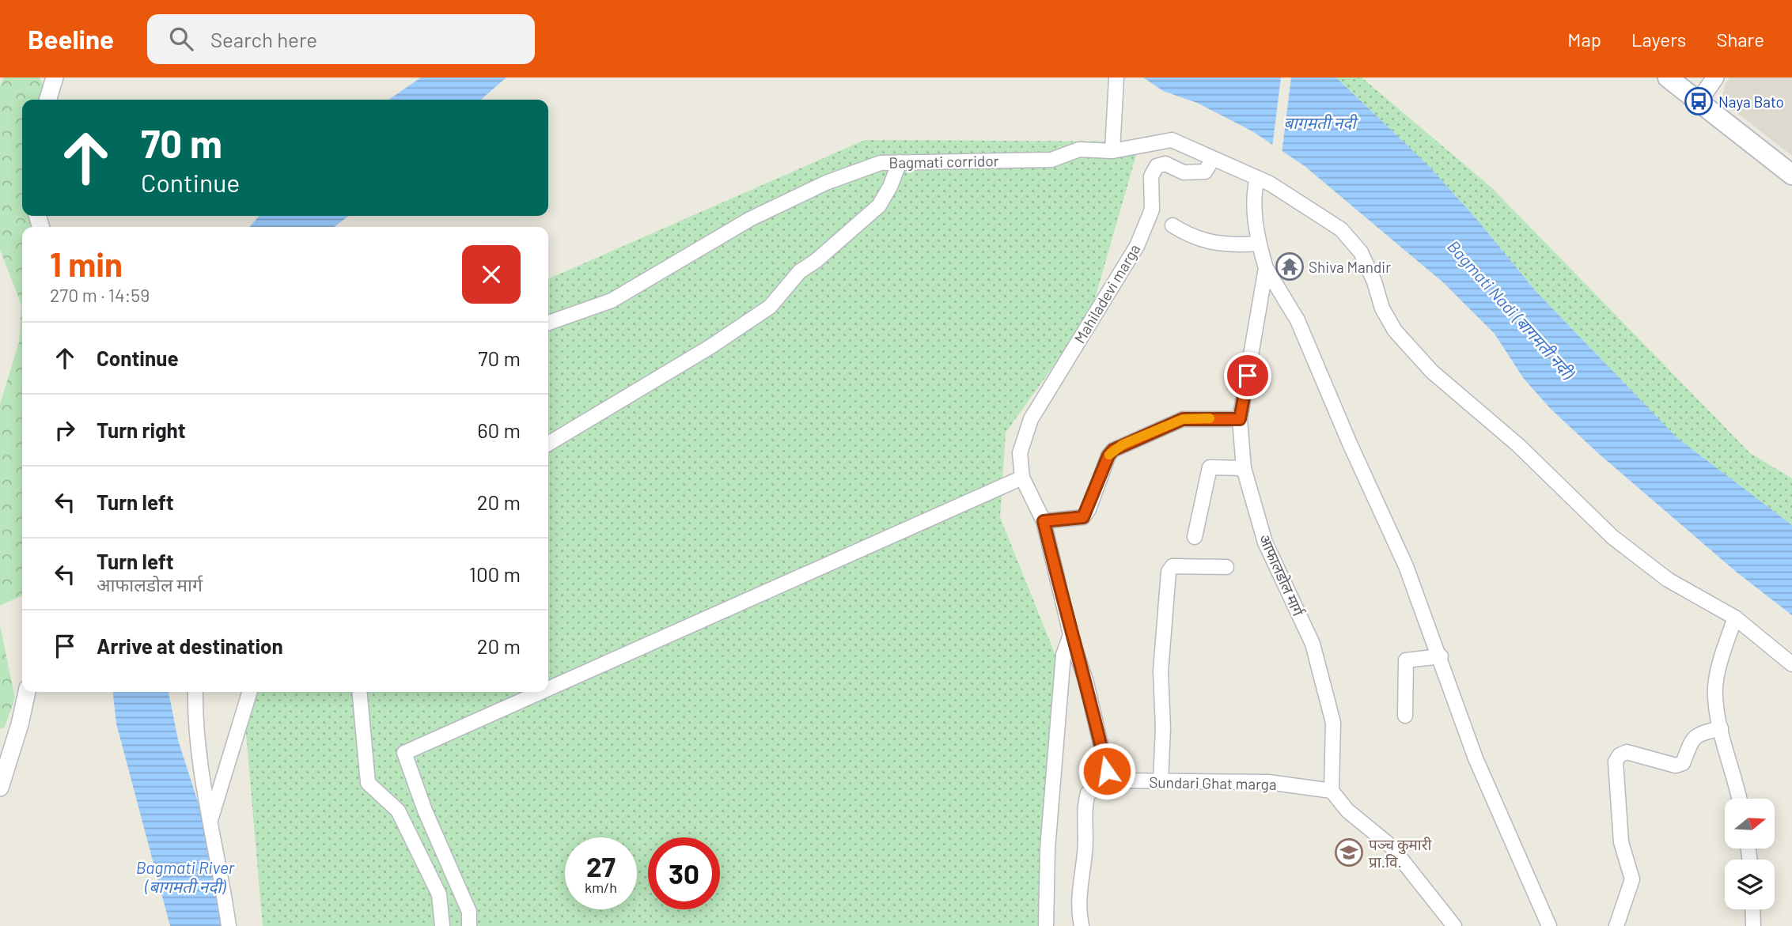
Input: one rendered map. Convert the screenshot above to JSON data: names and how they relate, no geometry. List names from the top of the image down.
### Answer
{
  "streets": {
    "street": [
      "Bagmati corridor",
      "Mahiladevi marga",
      "आफालडोल मार्ग",
      "Sundari Ghat marga"
    ]
  },
  "crossings": [
    ["Bagmati corridor", "Mahiladevi marga"],
    ["Bagmati corridor", "आफालडोल मार्ग"],
    ["आफालडोल मार्ग", "Sundari Ghat marga"]
  ],
  "water": ["बागमती नदी", "Bagmati Nadi (बागमती नदी)", "Bagmati River (बागमती नदी)"],
  "places": {
    "bus stop": ["Naya Bato"],
    "temple": ["Shiva Mandir"],
    "school or university": ["पञ्च कुमारी प्रा.वि."]
  },
  "north": "right",
  "page": {
    "header": "Beeline",
    "search": "Search here",
    "nav": ["Map", "Layers", "Share"],
    "turn": ["70 m", "Continue"],
    "heading": ["1 min", "270 m · 14:59"],
    "list": [
      {
        "name": "Continue",
        "value": "70 m"
      },
      {
        "name": "Turn right",
        "value": "60 m"
      },
      {
        "name": "Turn left",
        "value": "20 m"
      },
      {
        "name": "Turn left",
        "note": "आफालडोल मार्ग",
        "value": "100 m"
      },
      {
        "name": "Arrive at destination",
        "value": "20 m"
      }
    ],
    "speed": "27 km/h",
    "limit": "30"
  }
}
